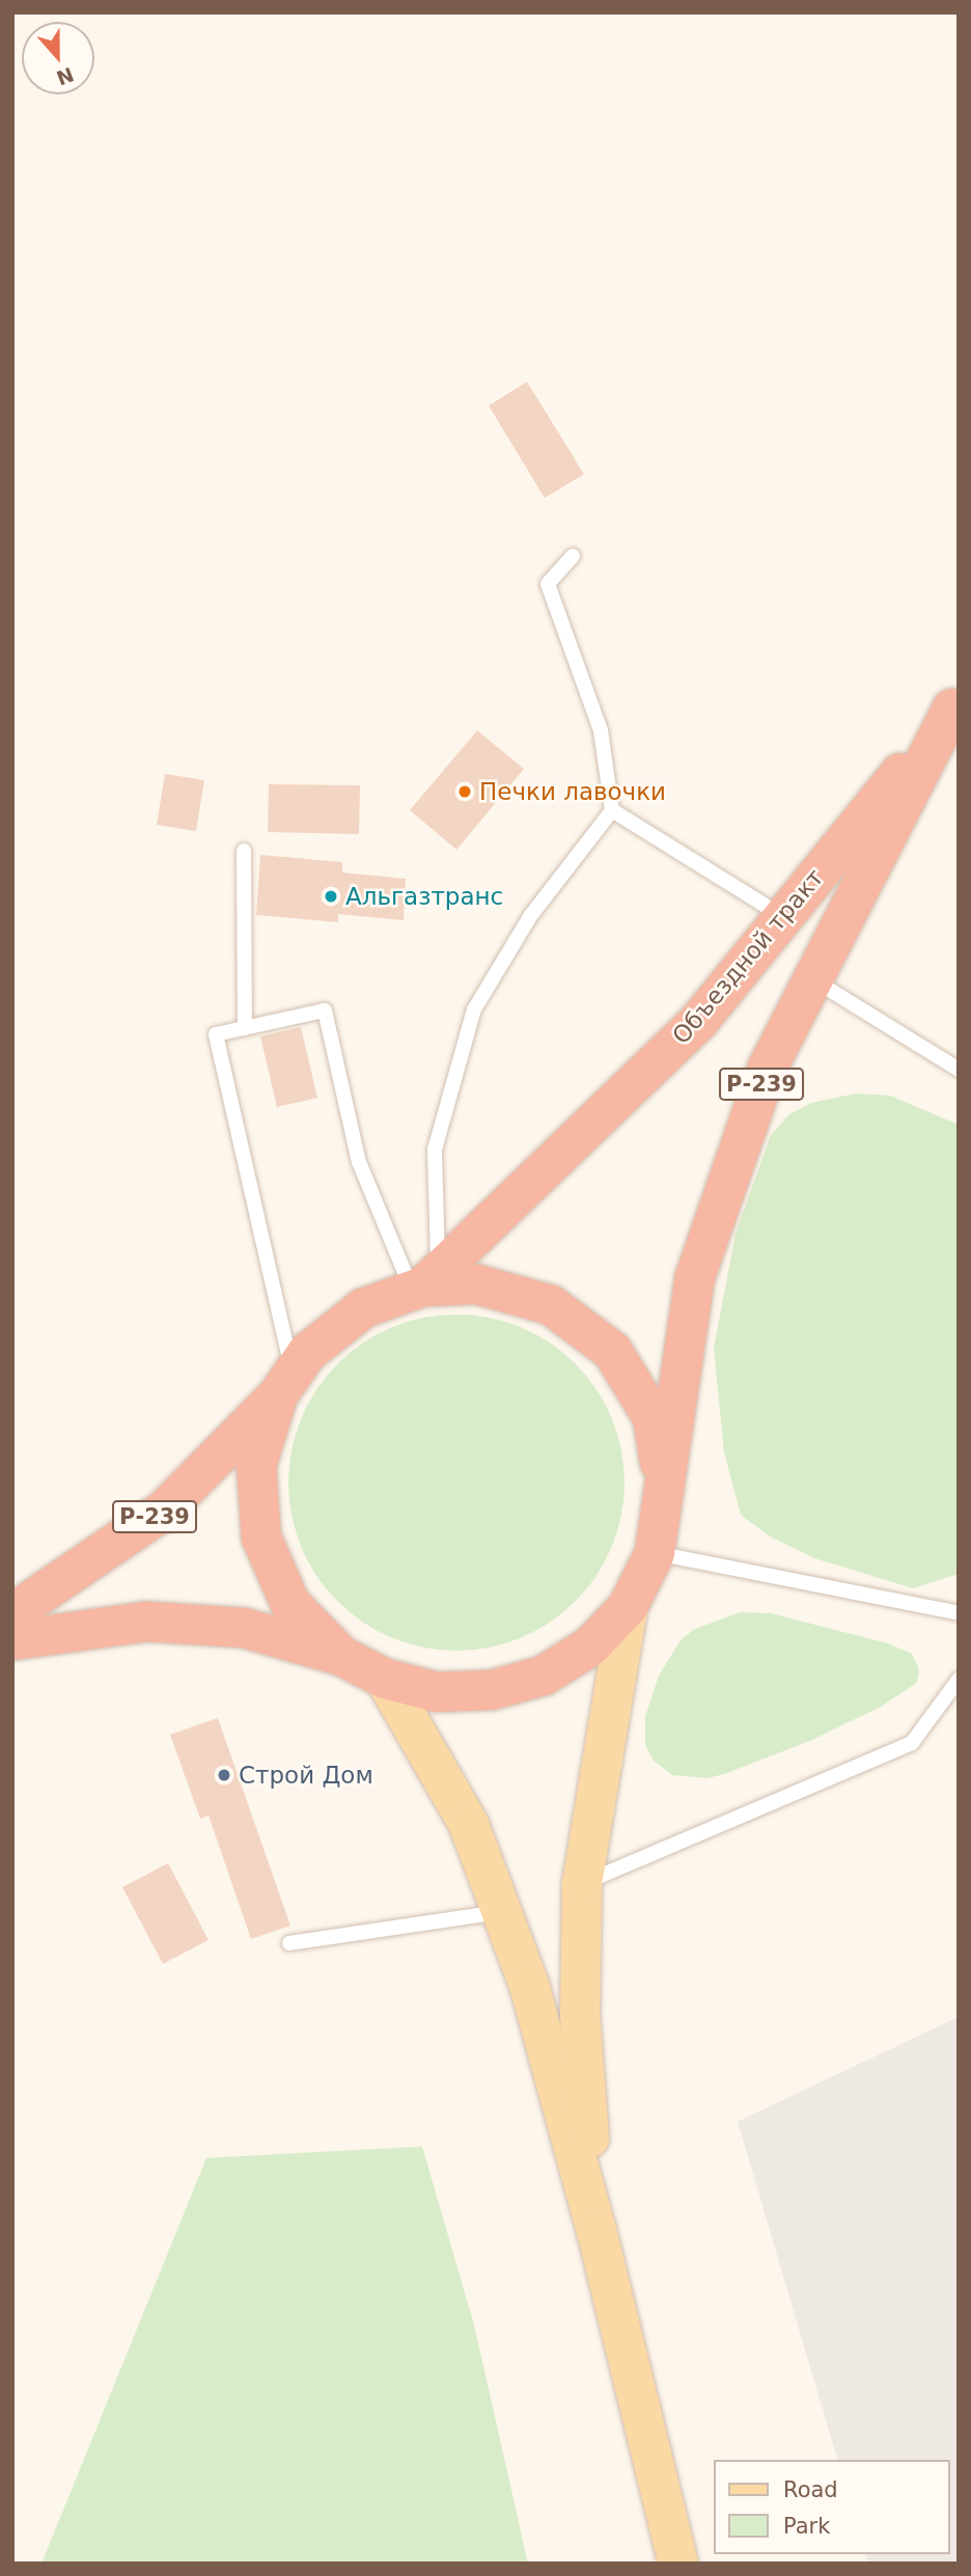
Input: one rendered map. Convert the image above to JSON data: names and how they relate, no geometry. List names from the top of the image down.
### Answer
{
  "streets": {
    "highway": ["Объездной тракт", "Р-239"]
  },
  "crossings": [
    ["Объездной тракт", "Р-239"]
  ],
  "places": ["Печки лавочки", "Альгазтранс", "Строй Дом"],
  "legend": ["Road", "Park"],
  "north": "bottom"
}
